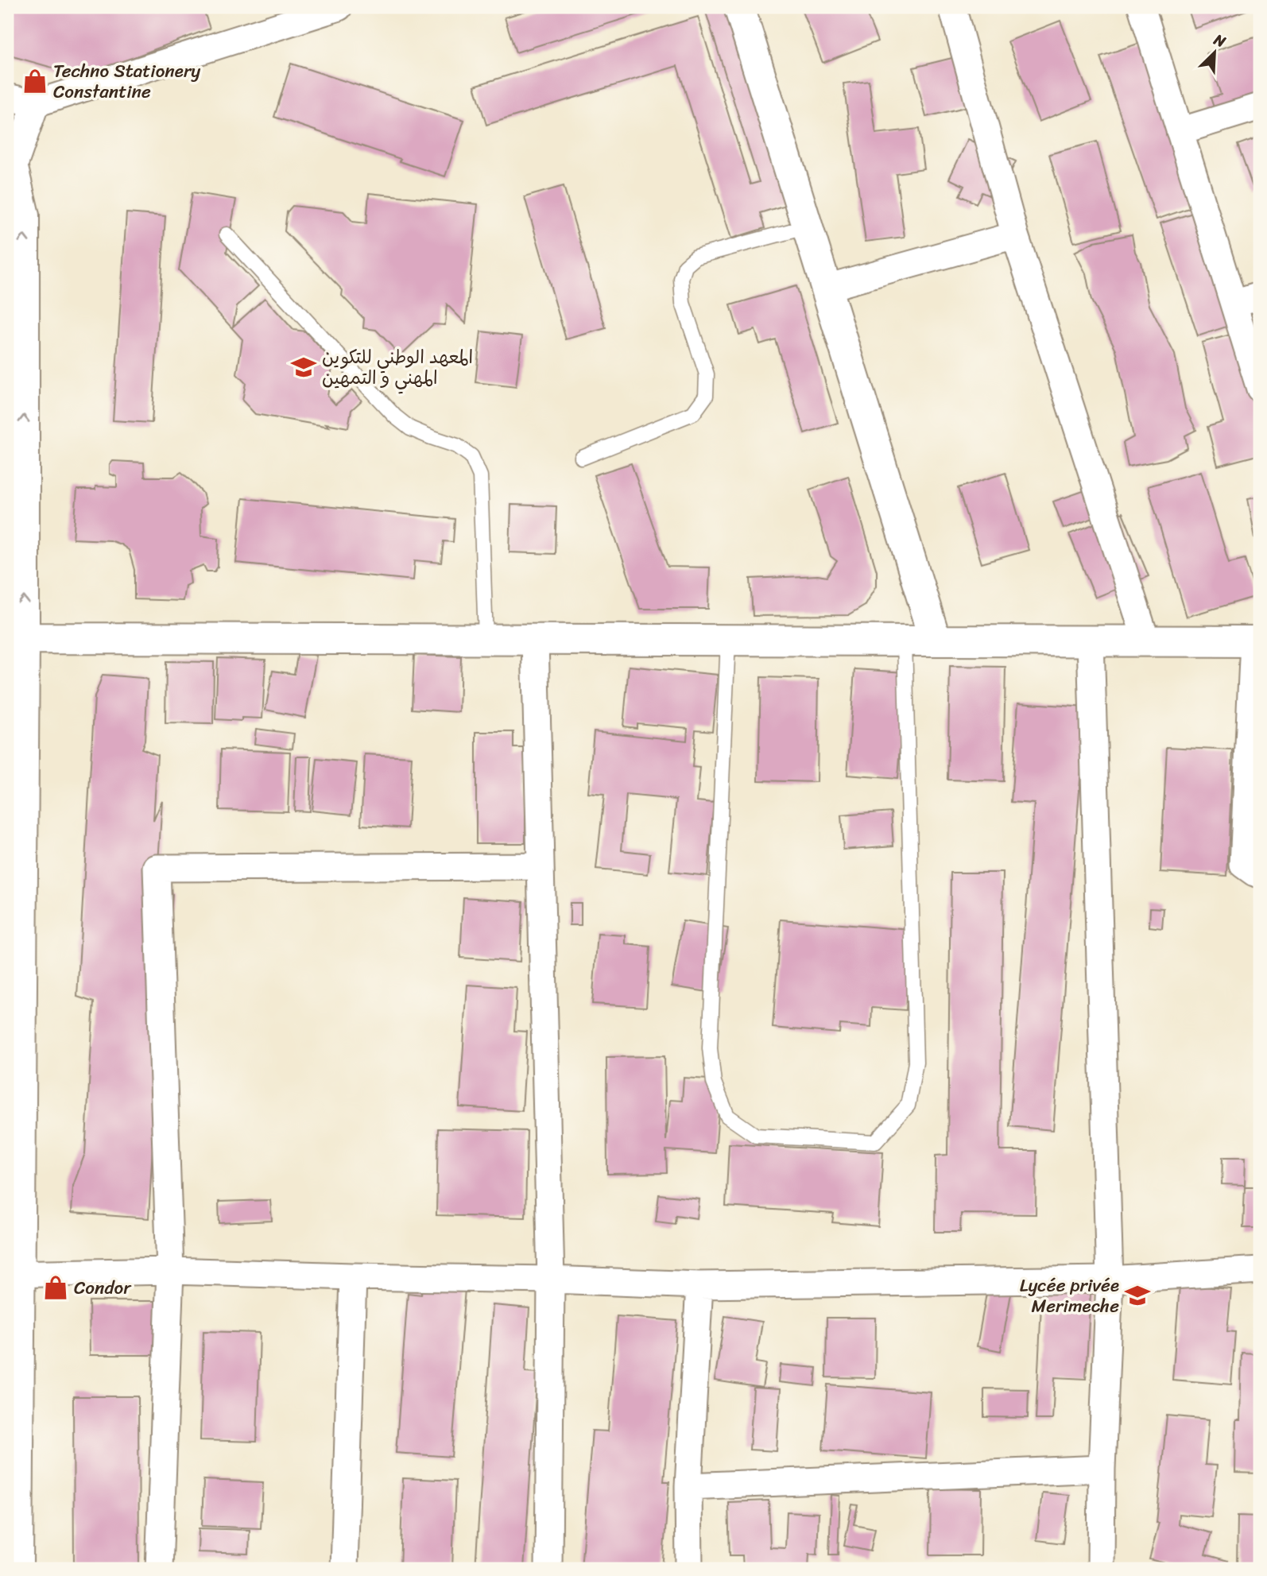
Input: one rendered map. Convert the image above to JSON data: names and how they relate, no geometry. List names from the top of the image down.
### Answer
{
  "places": {
    "shop": ["Techno Stationery Constantine", "Condor"],
    "school or university": ["المعهد الوطني للتكوين المهني و التمهين", "Lycée privée Merimeche"]
  },
  "north": "top right"
}
